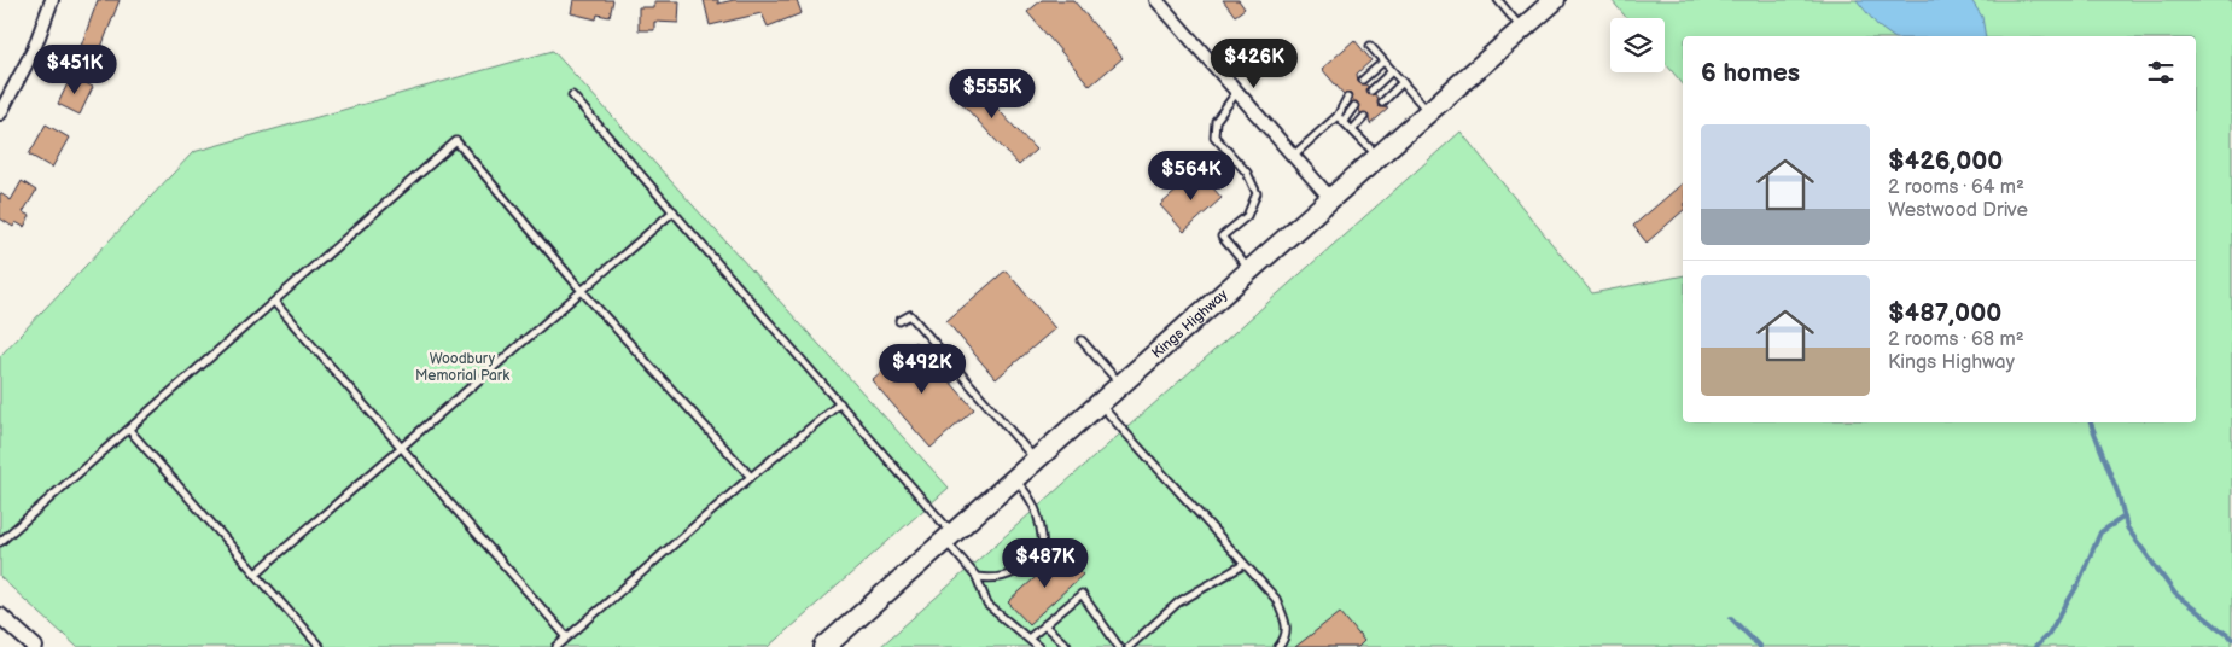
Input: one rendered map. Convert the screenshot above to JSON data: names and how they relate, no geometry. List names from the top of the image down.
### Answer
{
  "streets": {
    "main road": ["Kings Highway"]
  },
  "parks": ["Woodbury Memorial Park"],
  "page": {
    "heading": "6 homes",
    "price": [
      "$426K",
      "$451K",
      "$555K",
      "$564K",
      "$492K",
      "$487K"
    ],
    "list": [
      {
        "name": "$426,000",
        "note": "2 rooms · 64 m² · Westwood Drive"
      },
      {
        "name": "$487,000",
        "note": "2 rooms · 68 m² · Kings Highway"
      }
    ]
  }
}
